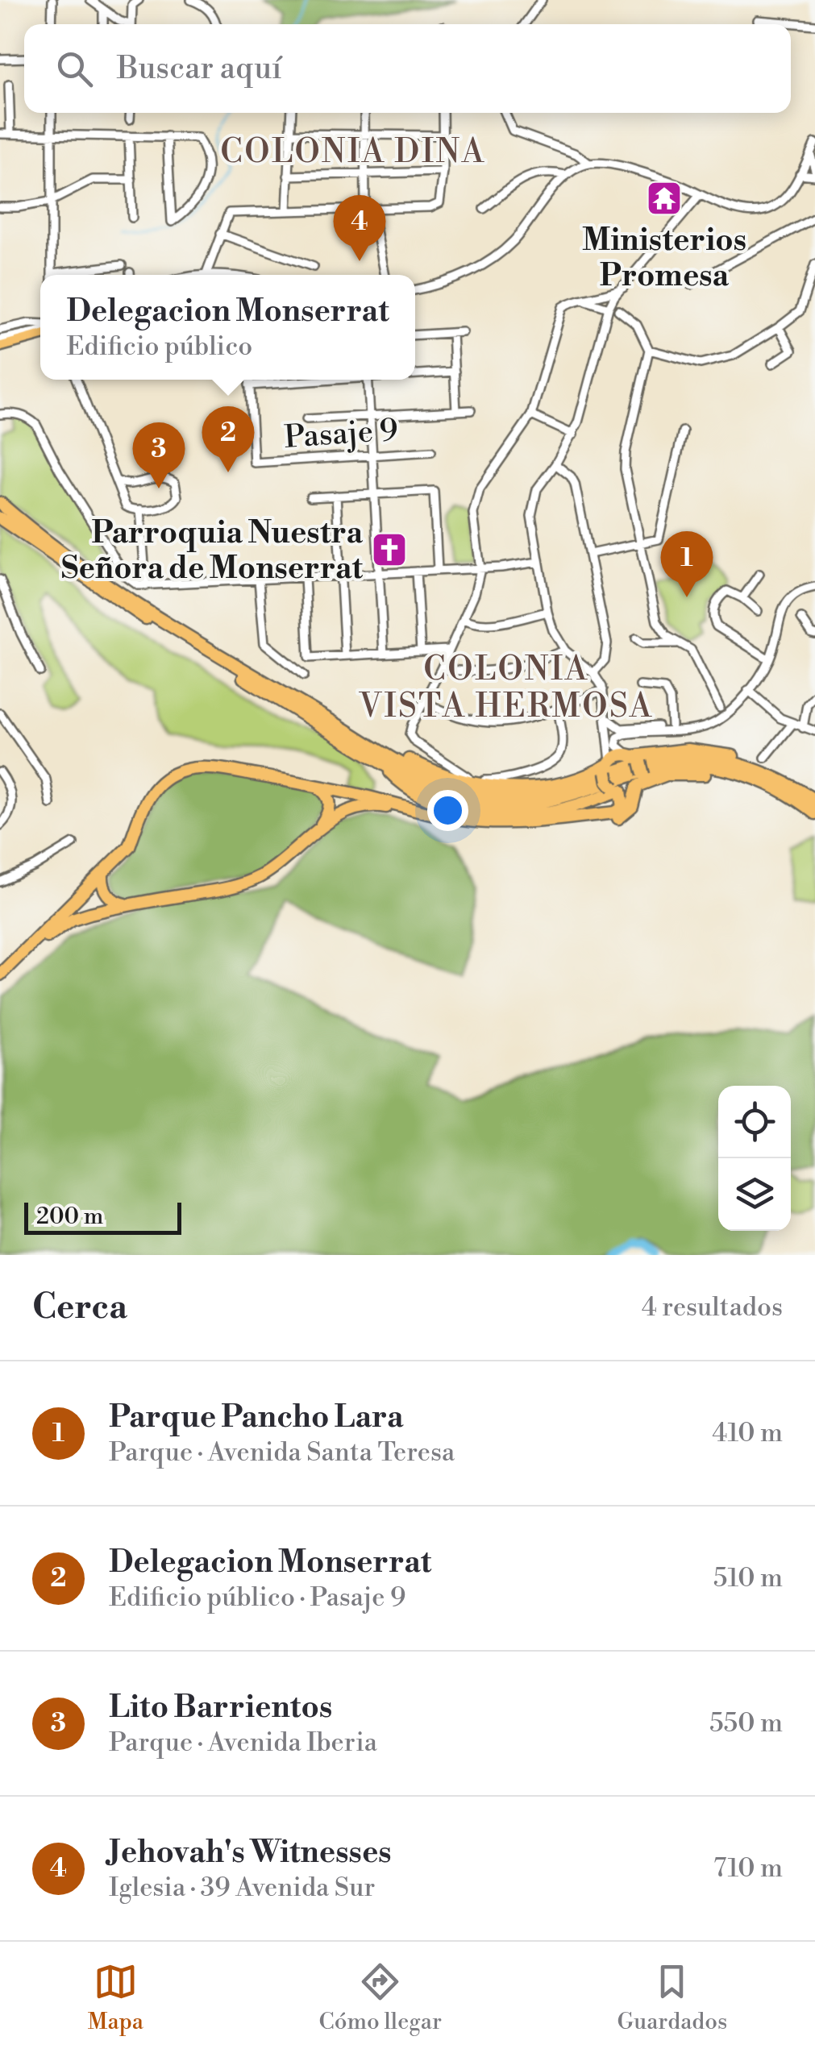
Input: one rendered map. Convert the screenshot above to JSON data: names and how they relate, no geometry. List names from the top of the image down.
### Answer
{
  "streets": {
    "street": ["Pasaje 9"]
  },
  "districts": ["COLONIA DINA", "COLONIA VISTA HERMOSA"],
  "places": {
    "temple": ["Ministerios Promesa"],
    "church": ["Parroquia Nuestra Señora de Monserrat"]
  },
  "scale_bar": "200 m",
  "page": {
    "search": "Buscar aquí",
    "pins": [
      "4",
      "2",
      "3",
      "1"
    ],
    "popup": ["Delegacion Monserrat", "Edificio público"],
    "scale": "200 m",
    "heading": ["Cerca", "4 resultados"],
    "list": [
      {
        "mark": "1",
        "name": "Parque Pancho Lara",
        "note": "Parque · Avenida Santa Teresa",
        "value": "410 m"
      },
      {
        "mark": "2",
        "name": "Delegacion Monserrat",
        "note": "Edificio público · Pasaje 9",
        "value": "510 m"
      },
      {
        "mark": "3",
        "name": "Lito Barrientos",
        "note": "Parque · Avenida Iberia",
        "value": "550 m"
      },
      {
        "mark": "4",
        "name": "Jehovah's Witnesses",
        "note": "Iglesia · 39 Avenida Sur",
        "value": "710 m"
      }
    ],
    "nav": ["Mapa", "Cómo llegar", "Guardados"]
  }
}
